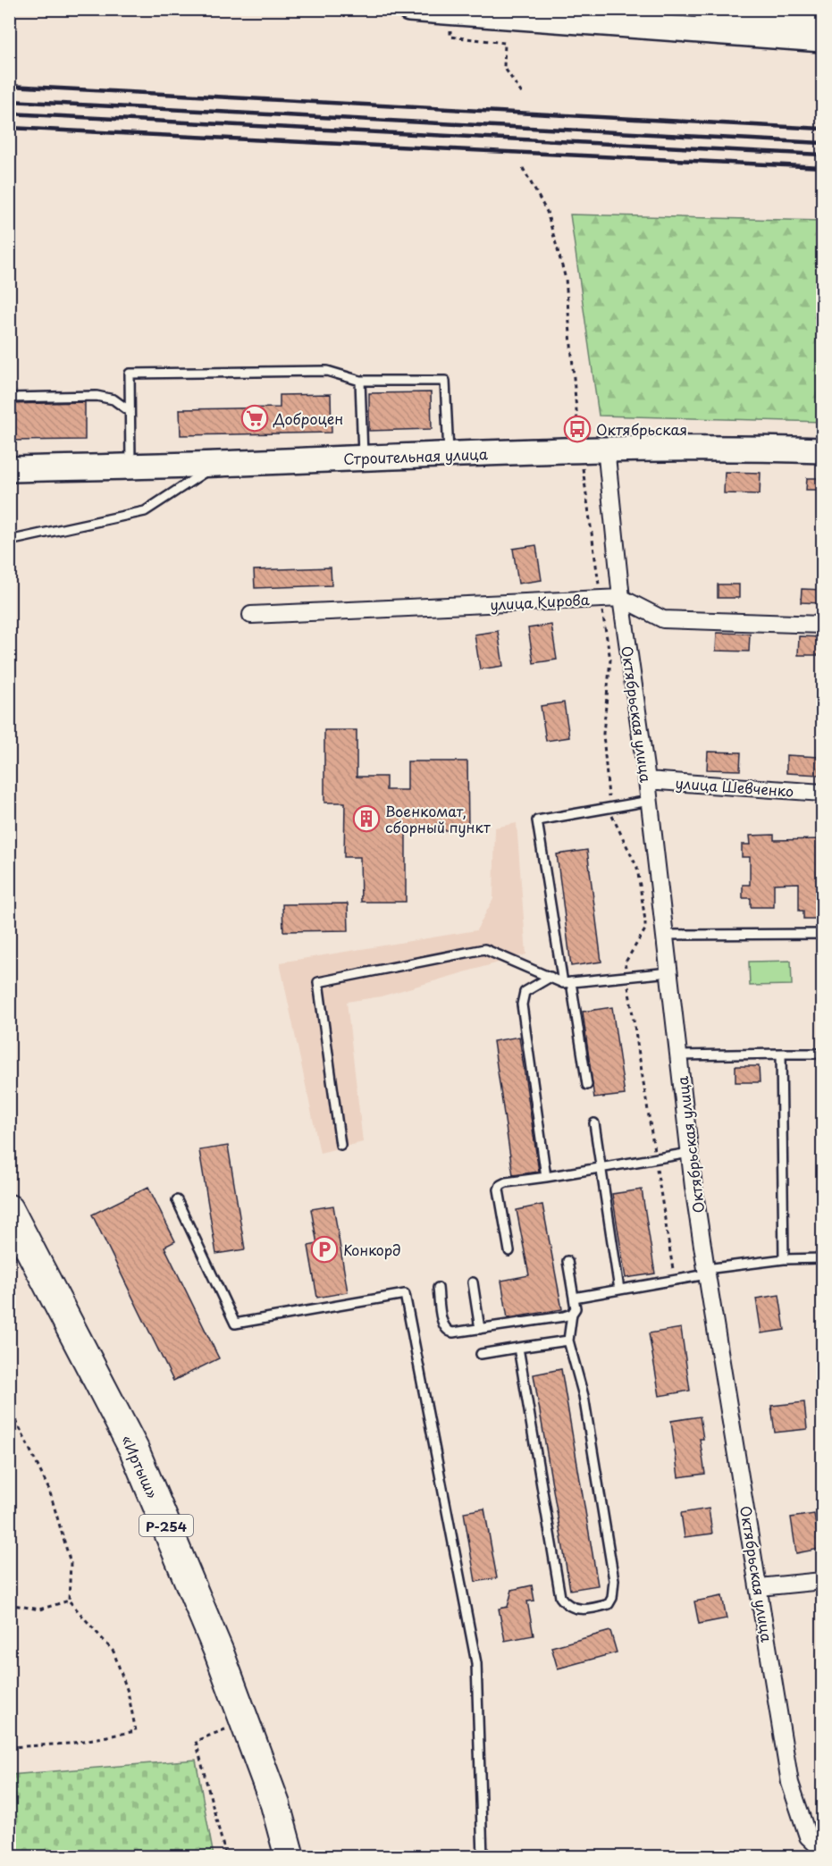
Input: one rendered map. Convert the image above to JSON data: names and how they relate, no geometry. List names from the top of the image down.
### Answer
{
  "streets": {
    "highway": ["«Иртыш»", "Р-254"],
    "main road": ["Строительная улица"],
    "street": ["улица Кирова", "Октябрьская улица", "улица Шевченко"]
  },
  "crossings": [
    ["Строительная улица", "Октябрьская улица"],
    ["улица Кирова", "Октябрьская улица"],
    ["Октябрьская улица", "улица Шевченко"]
  ],
  "places": {
    "supermarket": ["Доброцен"],
    "bus stop": ["Октябрьская"],
    "building": ["Военкомат, сборный пункт"],
    "parking": ["Конкорд"]
  }
}
